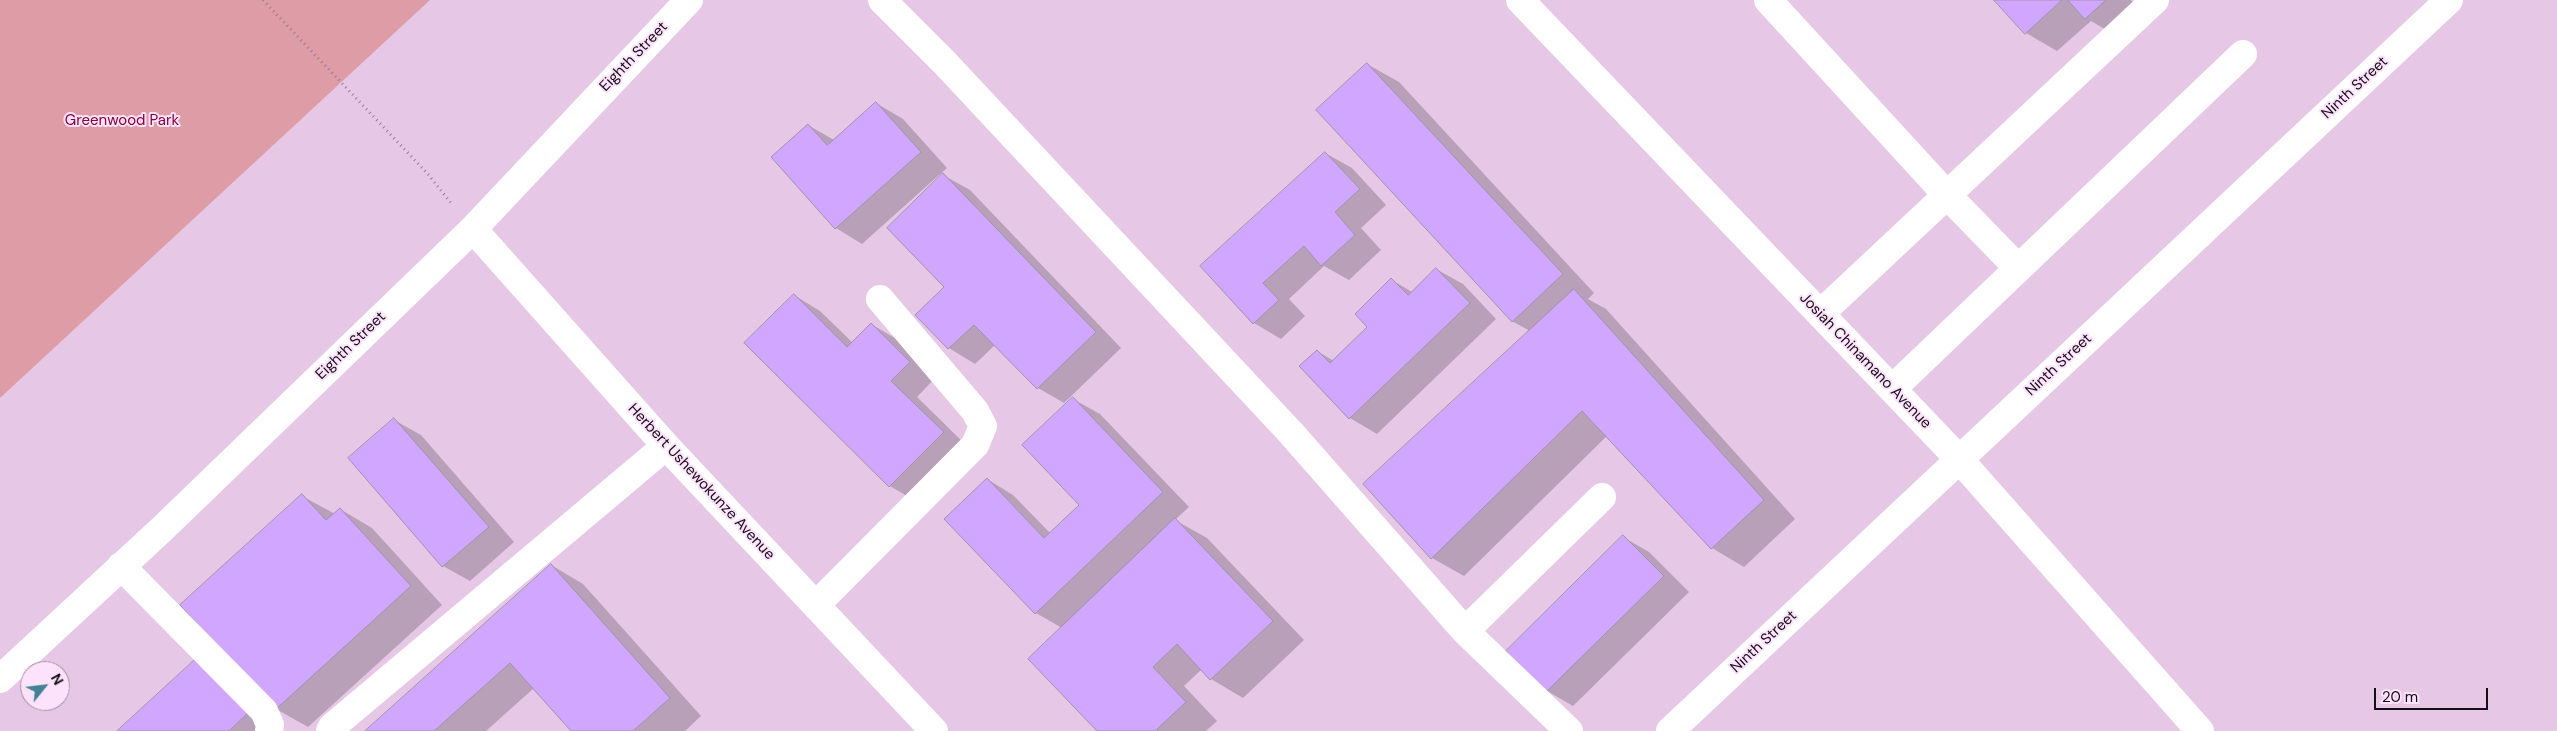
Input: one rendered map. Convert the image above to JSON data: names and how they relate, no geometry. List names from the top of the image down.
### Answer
{
  "streets": {
    "street": [
      "Eighth Street",
      "Ninth Street",
      "Josiah Chinamano Avenue",
      "Herbert Ushewokunze Avenue"
    ]
  },
  "crossings": [
    ["Eighth Street", "Herbert Ushewokunze Avenue"],
    ["Ninth Street", "Josiah Chinamano Avenue"]
  ],
  "parks": ["Greenwood Park"],
  "scale_bar": "20 m",
  "north": "top right"
}
